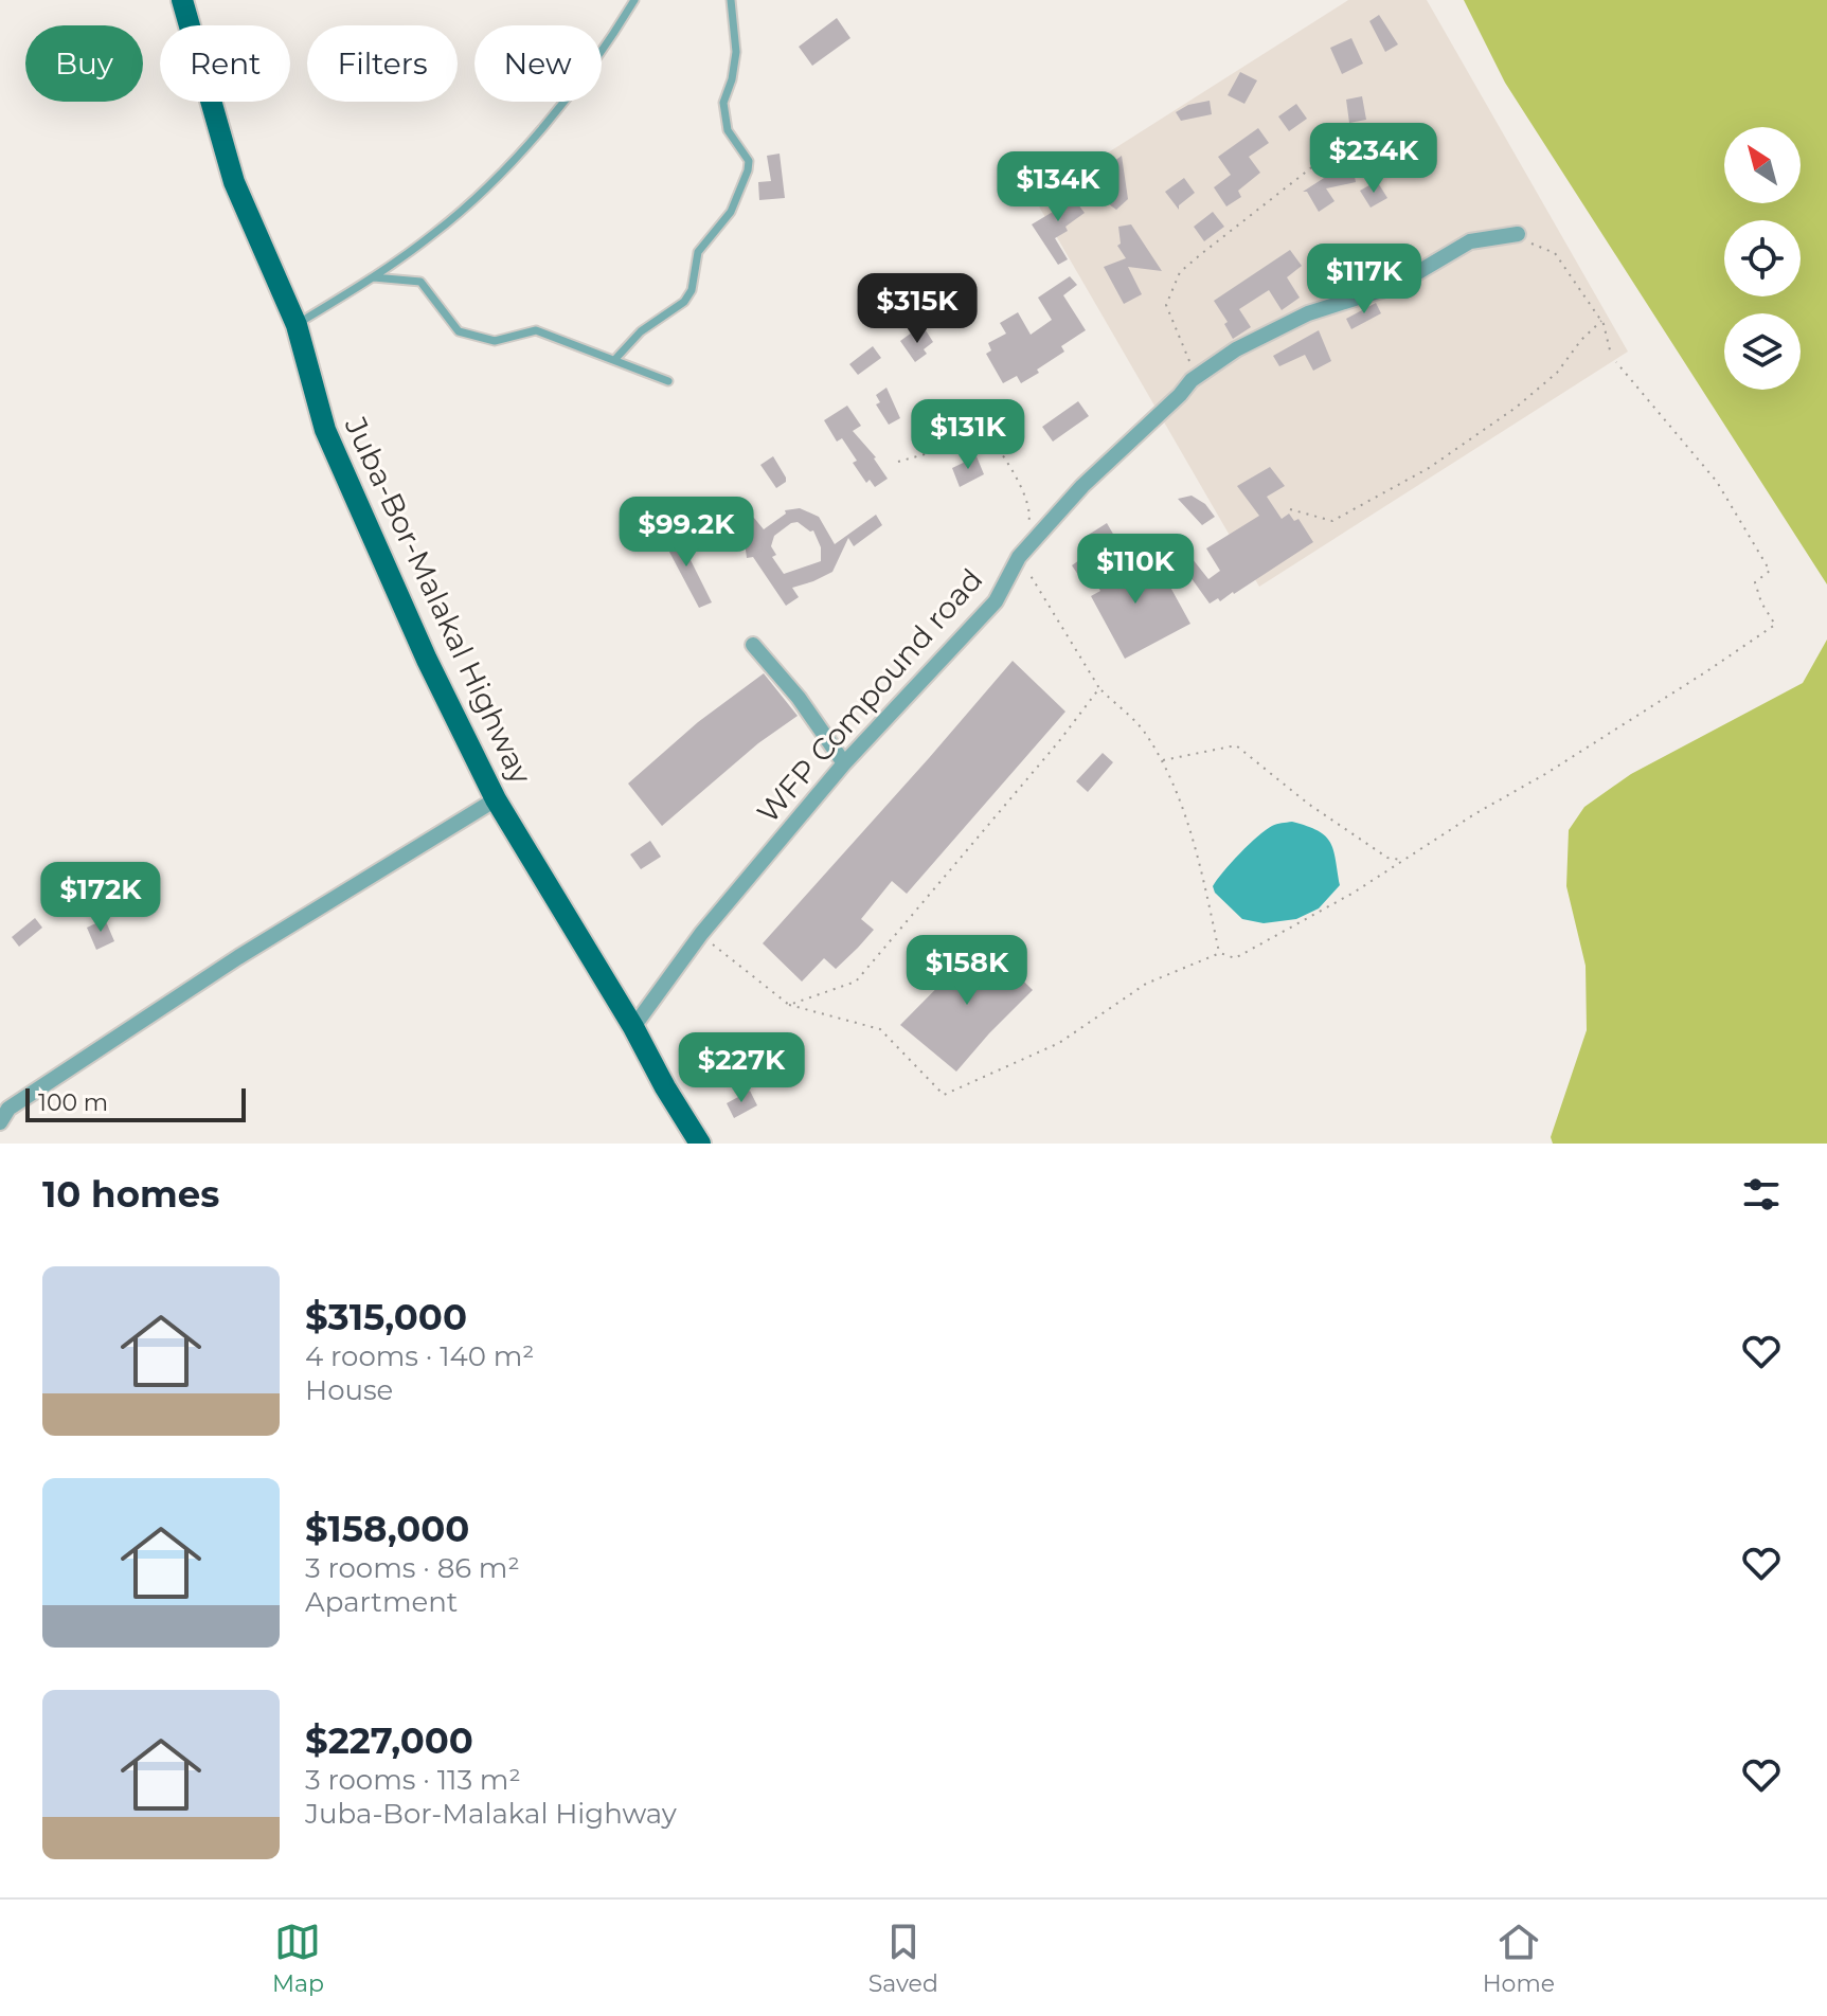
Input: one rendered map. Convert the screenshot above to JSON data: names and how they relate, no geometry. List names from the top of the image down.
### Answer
{
  "streets": {
    "main road": ["Juba-Bor-Malakal Highway"],
    "street": ["WFP Compound road"]
  },
  "crossings": [
    ["Juba-Bor-Malakal Highway", "WFP Compound road"]
  ],
  "scale_bar": "100 m",
  "north": "top left",
  "page": {
    "chip": [
      "Buy",
      "Rent",
      "Filters",
      "New"
    ],
    "price": [
      "$234K",
      "$134K",
      "$117K",
      "$315K",
      "$131K",
      "$99.2K",
      "$110K",
      "$172K",
      "$158K",
      "$227K"
    ],
    "scale": "100 m",
    "heading": "10 homes",
    "list": [
      {
        "name": "$315,000",
        "note": "4 rooms · 140 m² · House"
      },
      {
        "name": "$158,000",
        "note": "3 rooms · 86 m² · Apartment"
      },
      {
        "name": "$227,000",
        "note": "3 rooms · 113 m² · Juba-Bor-Malakal Highway"
      }
    ],
    "tabs": ["Map", "Saved", "Home"]
  }
}
